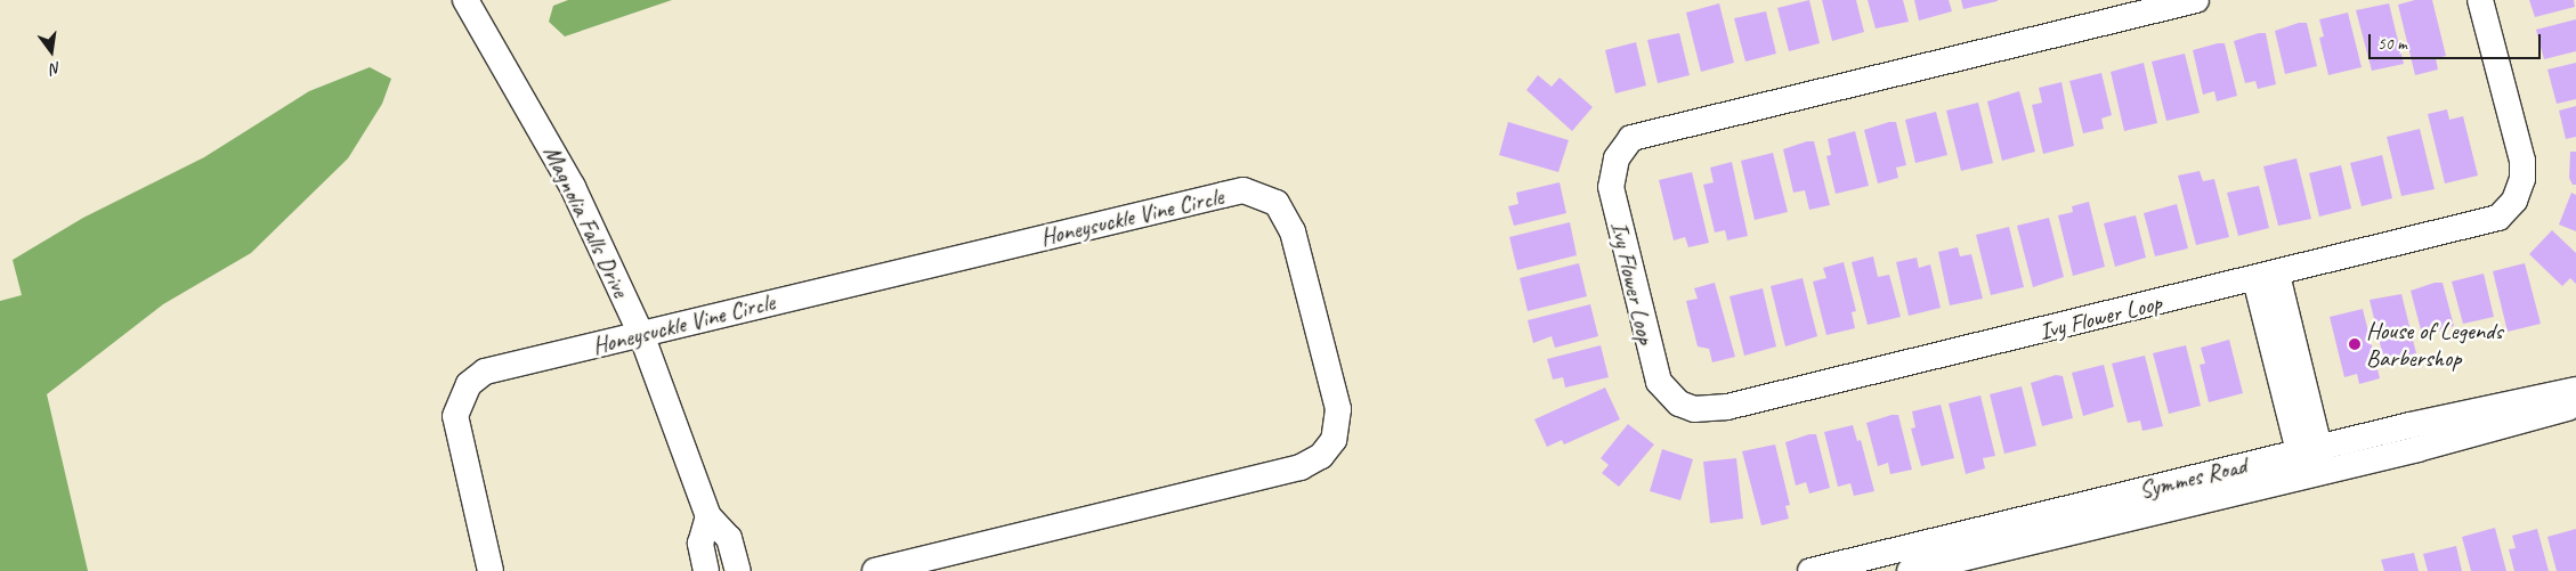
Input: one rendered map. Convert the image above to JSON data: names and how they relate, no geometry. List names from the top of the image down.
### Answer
{
  "streets": {
    "street": [
      "Honeysuckle Vine Circle",
      "Magnolia Falls Drive",
      "Ivy Flower Loop",
      "Symmes Road"
    ]
  },
  "crossings": [
    ["Honeysuckle Vine Circle", "Magnolia Falls Drive"]
  ],
  "places": ["House of Legends Barbershop"],
  "scale_bar": "50 m",
  "north": "bottom"
}
